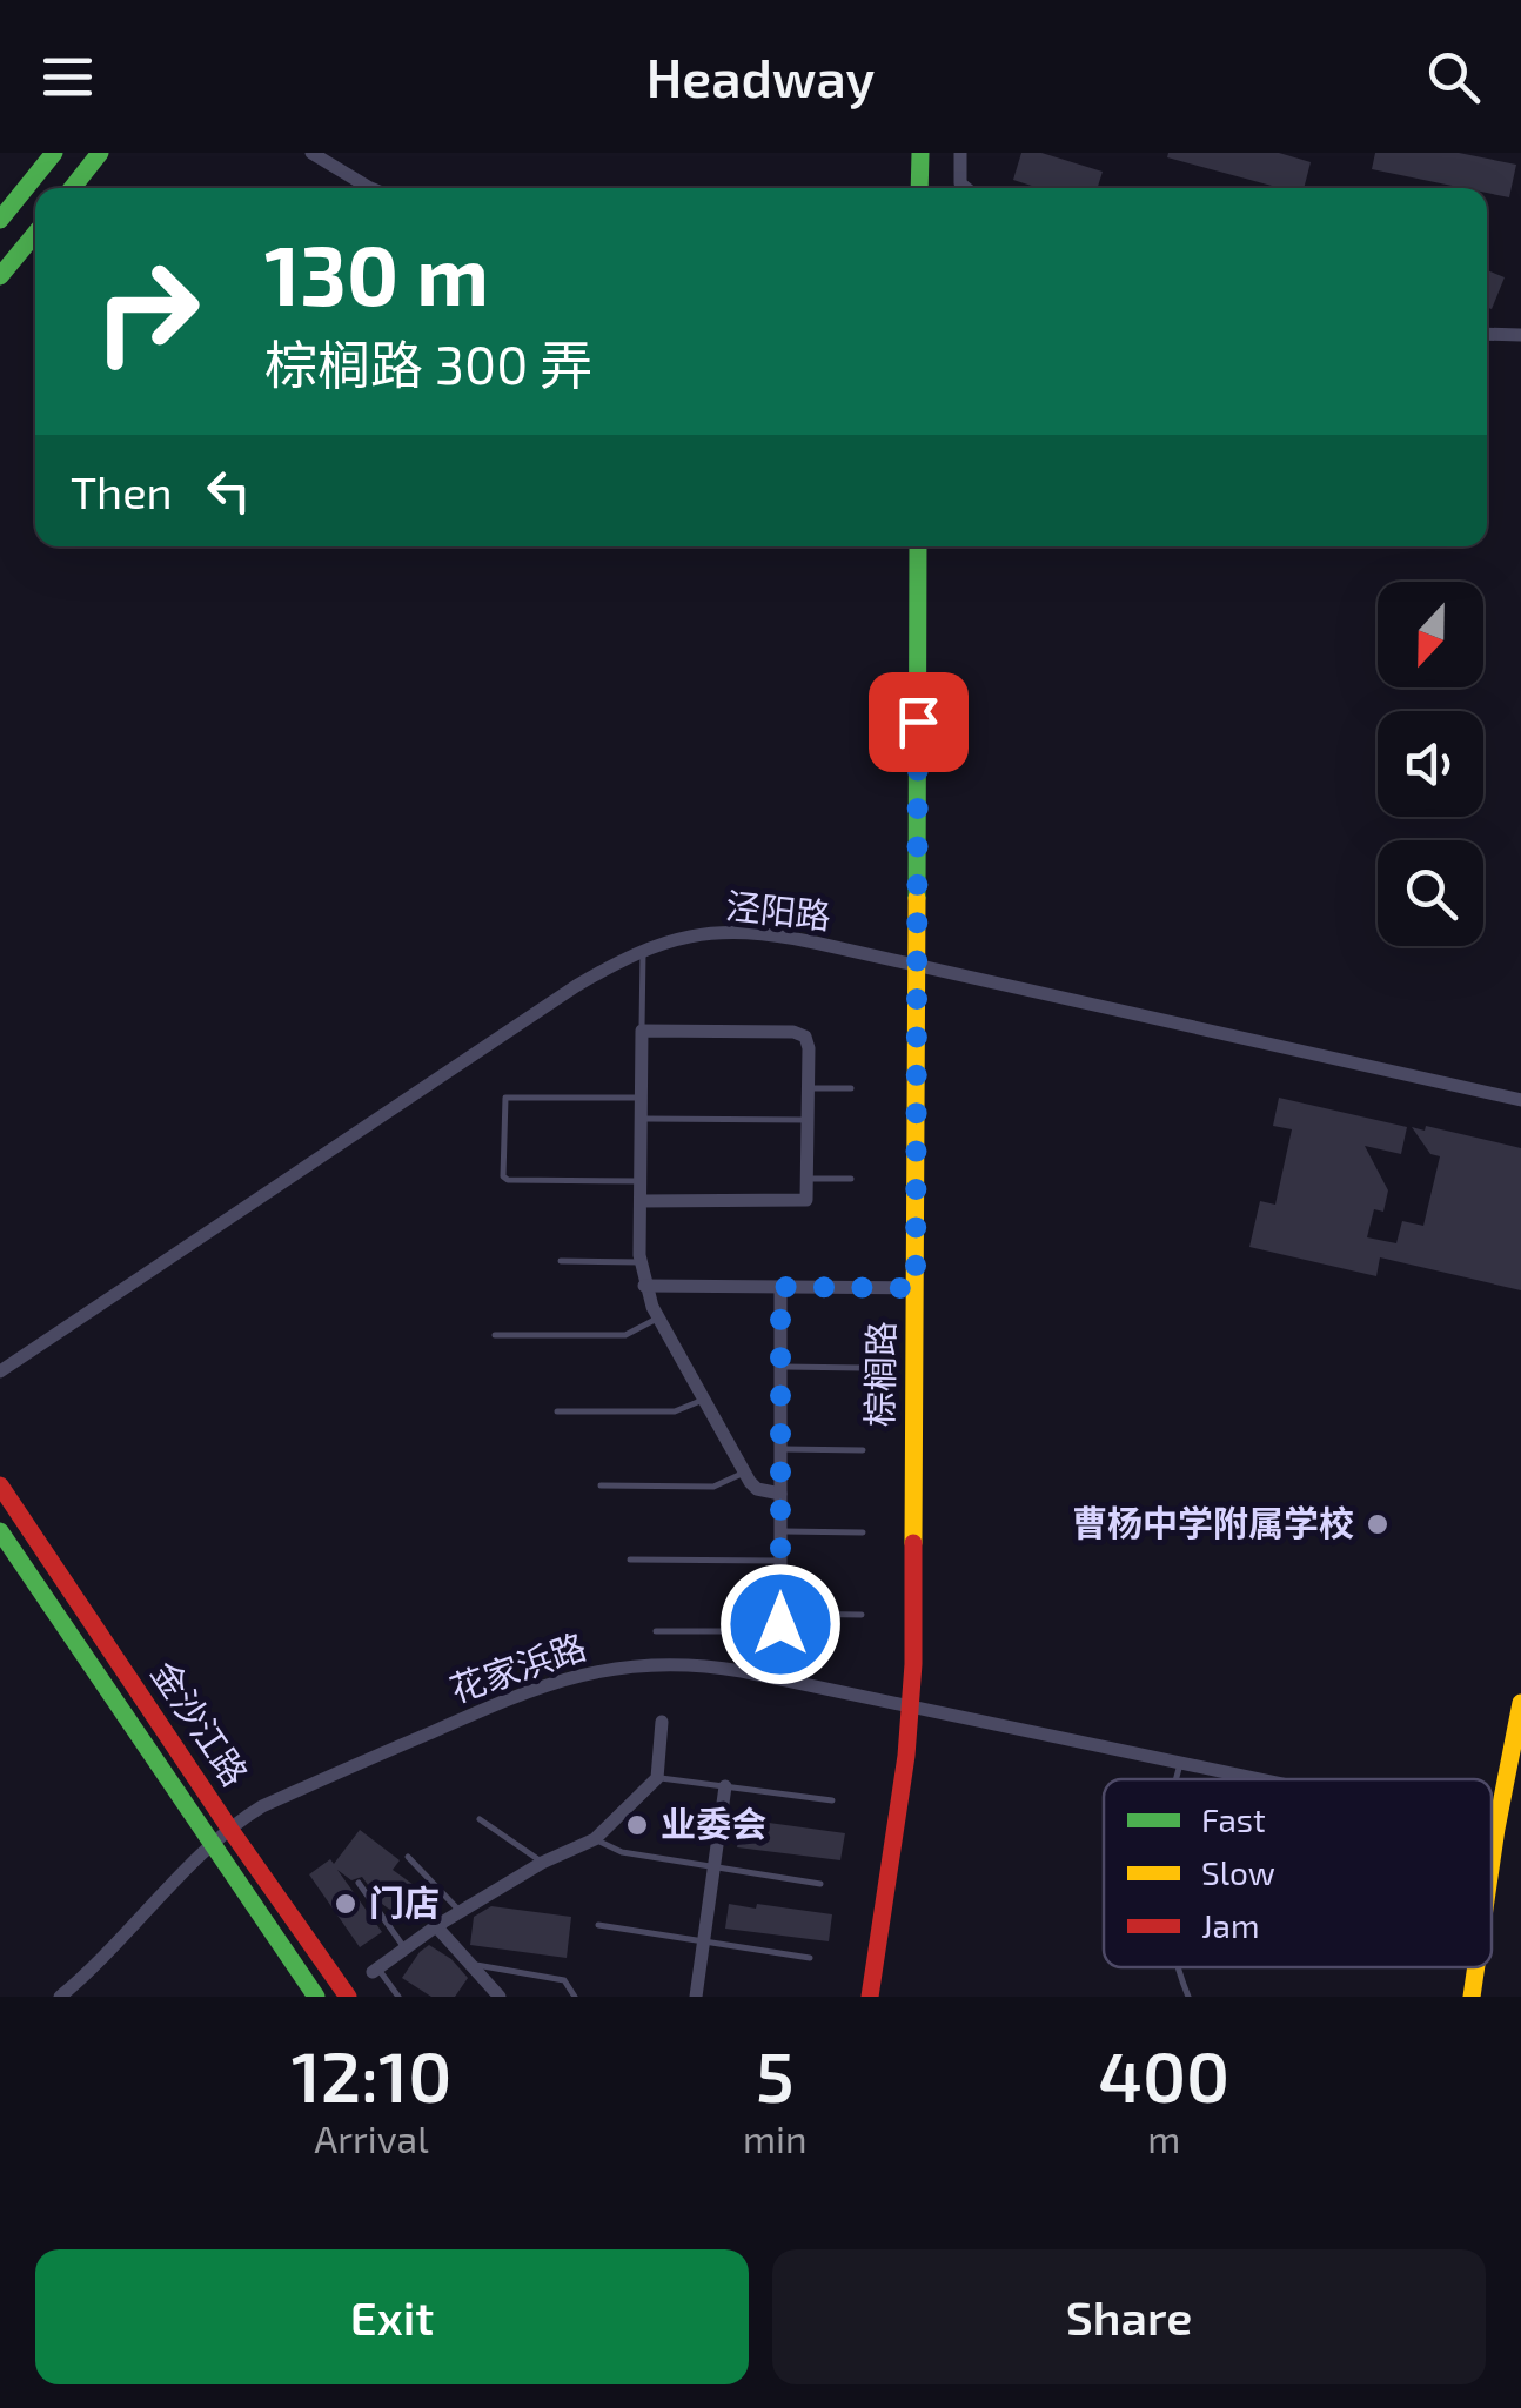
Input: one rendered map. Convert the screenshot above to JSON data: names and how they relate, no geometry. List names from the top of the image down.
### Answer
{
  "streets": {
    "street": [
      "泾阳路",
      "棕榈路",
      "花家浜路",
      "金沙江路"
    ]
  },
  "crossings": [
    ["泾阳路", "棕榈路"],
    ["棕榈路", "花家浜路"],
    ["花家浜路", "金沙江路"]
  ],
  "places": ["曹杨中学附属学校", "业委会", "门店"],
  "legend": ["Fast", "Slow", "Jam"],
  "north": "bottom",
  "page": {
    "header": "Headway",
    "turn": ["130 m", "棕榈路 300 弄"],
    "then": "Then",
    "eta": [
      "12:10",
      "Arrival",
      "5",
      "min",
      "400",
      "m"
    ],
    "buttons": ["Exit", "Share"]
  }
}
